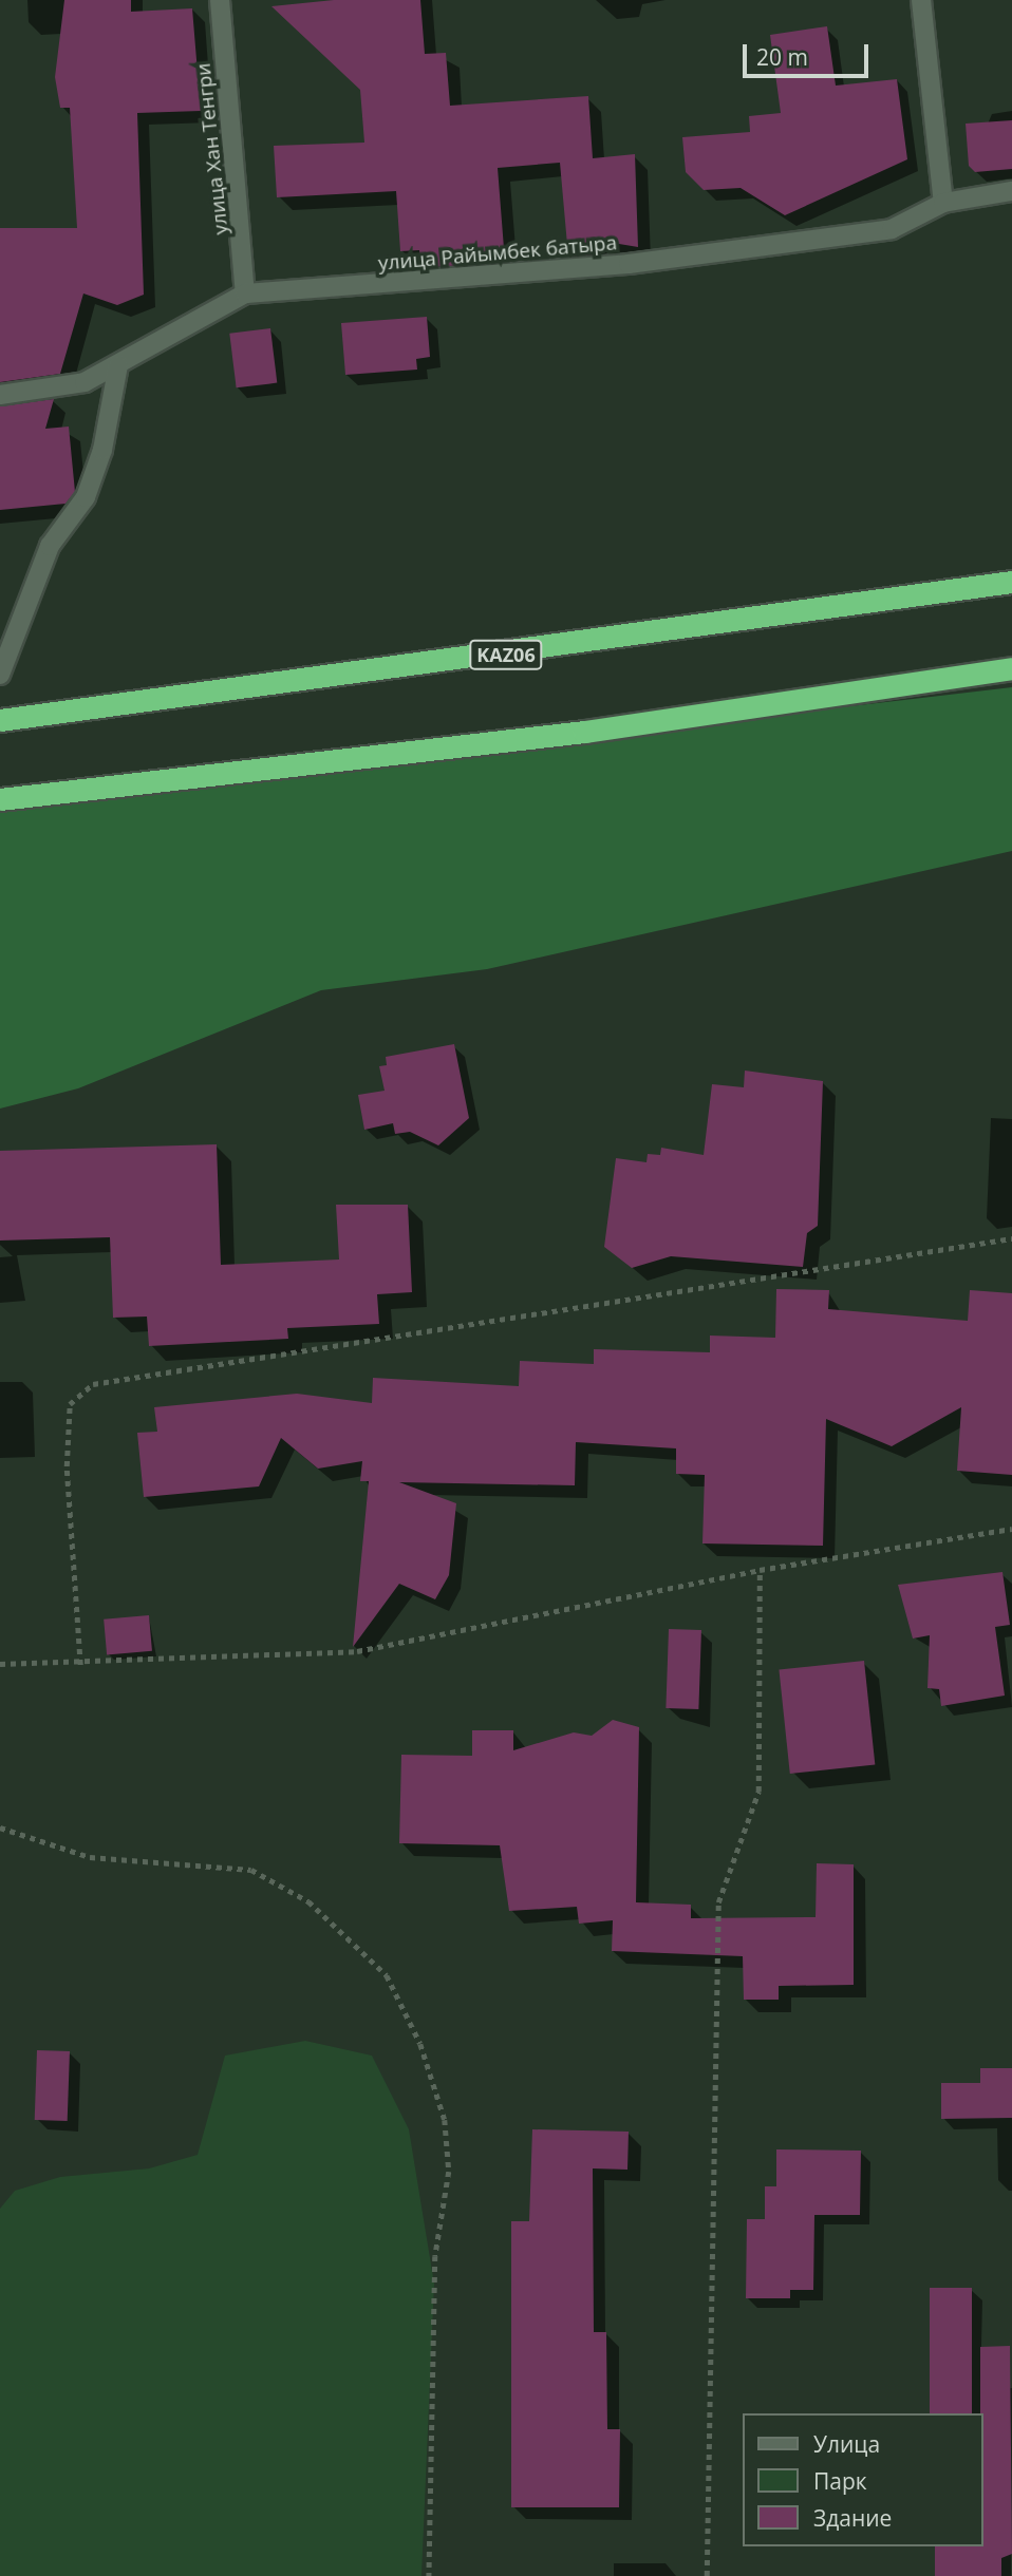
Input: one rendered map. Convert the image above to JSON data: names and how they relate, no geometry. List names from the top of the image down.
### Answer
{
  "streets": {
    "highway": ["KАZ06"],
    "street": ["улица Хан Тенгри", "улица Райымбек батыра"]
  },
  "crossings": [
    ["улица Хан Тенгри", "улица Райымбек батыра"]
  ],
  "legend": ["Улица", "Парк", "Здание"],
  "scale_bar": "20 m"
}
